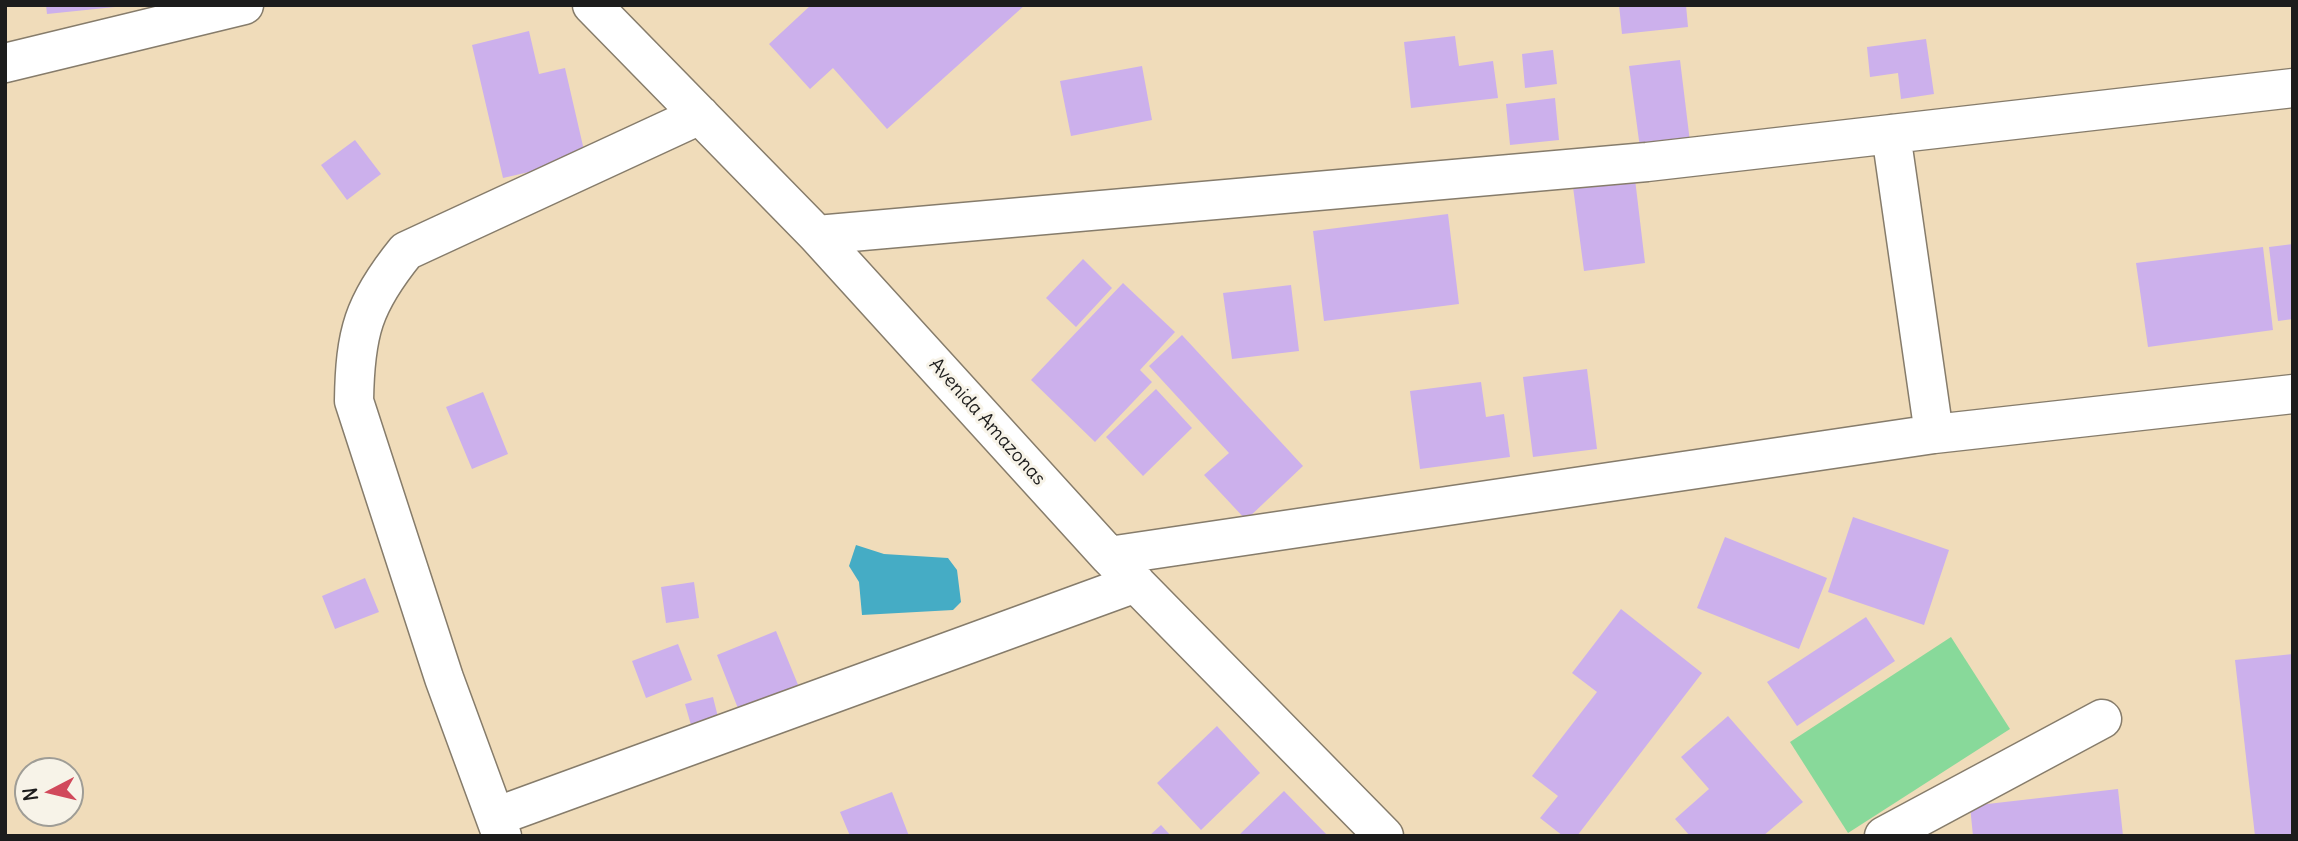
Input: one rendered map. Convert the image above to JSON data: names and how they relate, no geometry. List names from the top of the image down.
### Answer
{
  "streets": {
    "street": ["Avenida Amazonas"]
  },
  "north": "left"
}
